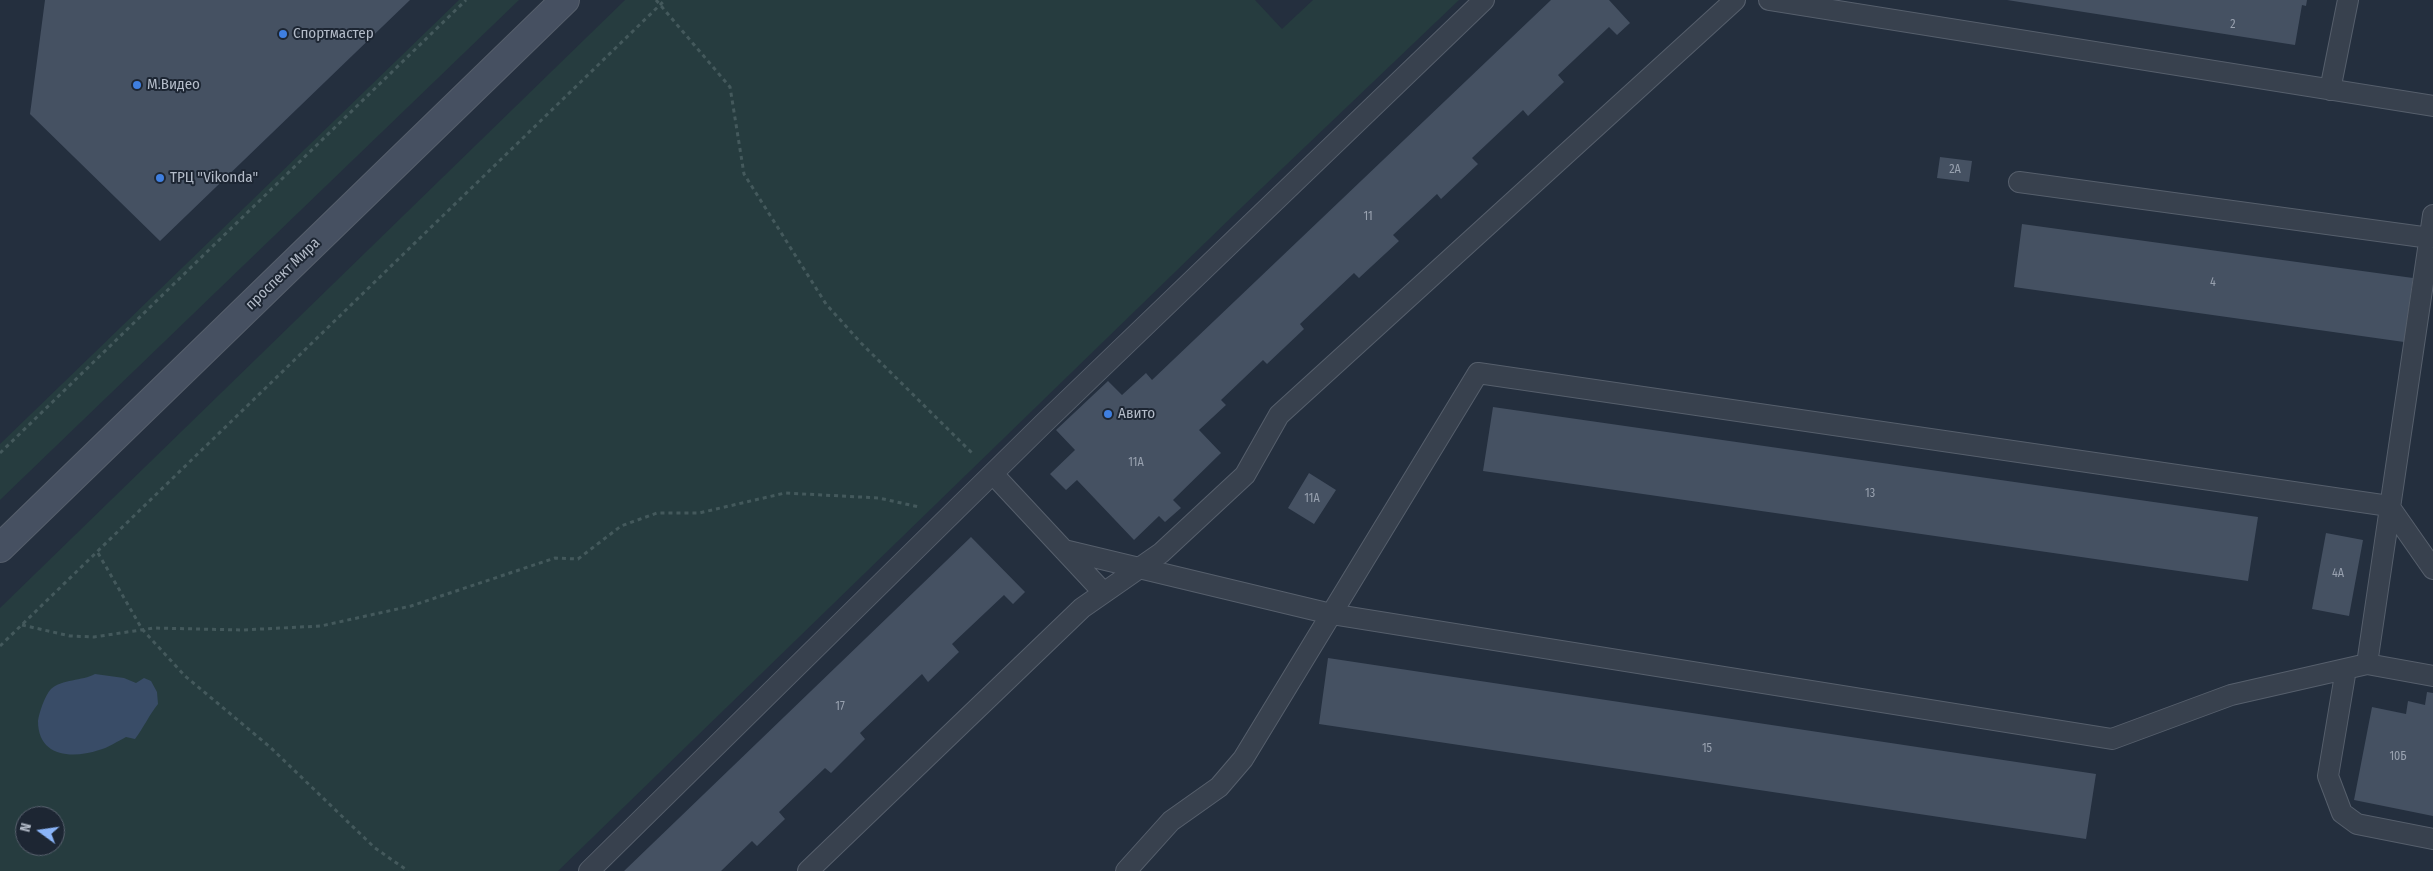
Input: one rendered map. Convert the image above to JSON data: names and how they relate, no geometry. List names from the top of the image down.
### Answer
{
  "streets": {
    "main road": ["проспект Мира"]
  },
  "places": [
    "Спортмастер",
    "М.Видео",
    "ТРЦ \"Vikonda\"",
    "Авито"
  ],
  "house_numbers": [
    "2",
    "2А",
    "11",
    "4",
    "11А",
    "13",
    "11А",
    "4А",
    "17",
    "15",
    "10Б"
  ],
  "north": "left"
}
